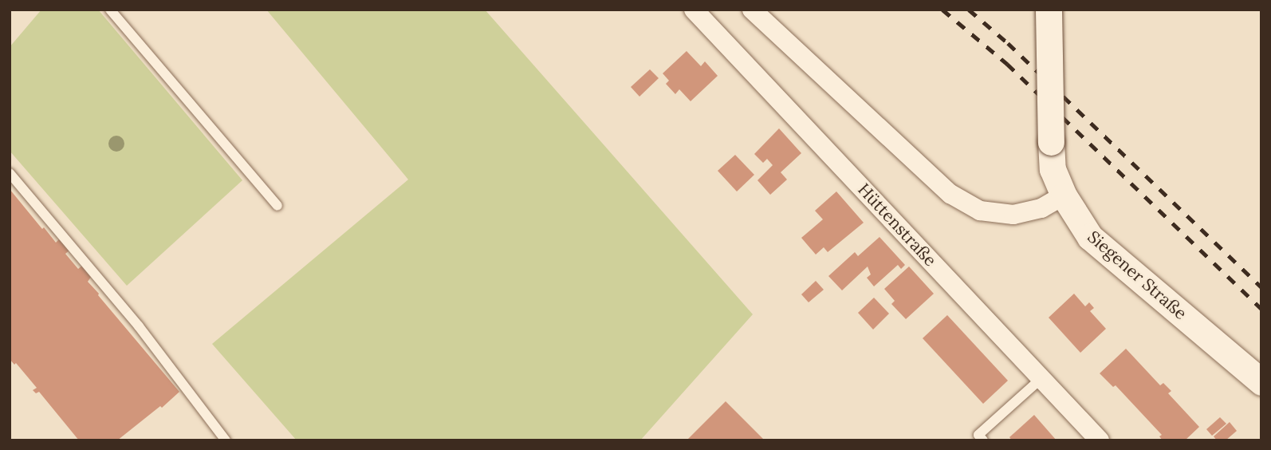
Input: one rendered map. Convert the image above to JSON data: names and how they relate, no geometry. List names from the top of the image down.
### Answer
{
  "streets": {
    "main road": ["Siegener Straße"],
    "street": ["Hüttenstraße"]
  }
}
